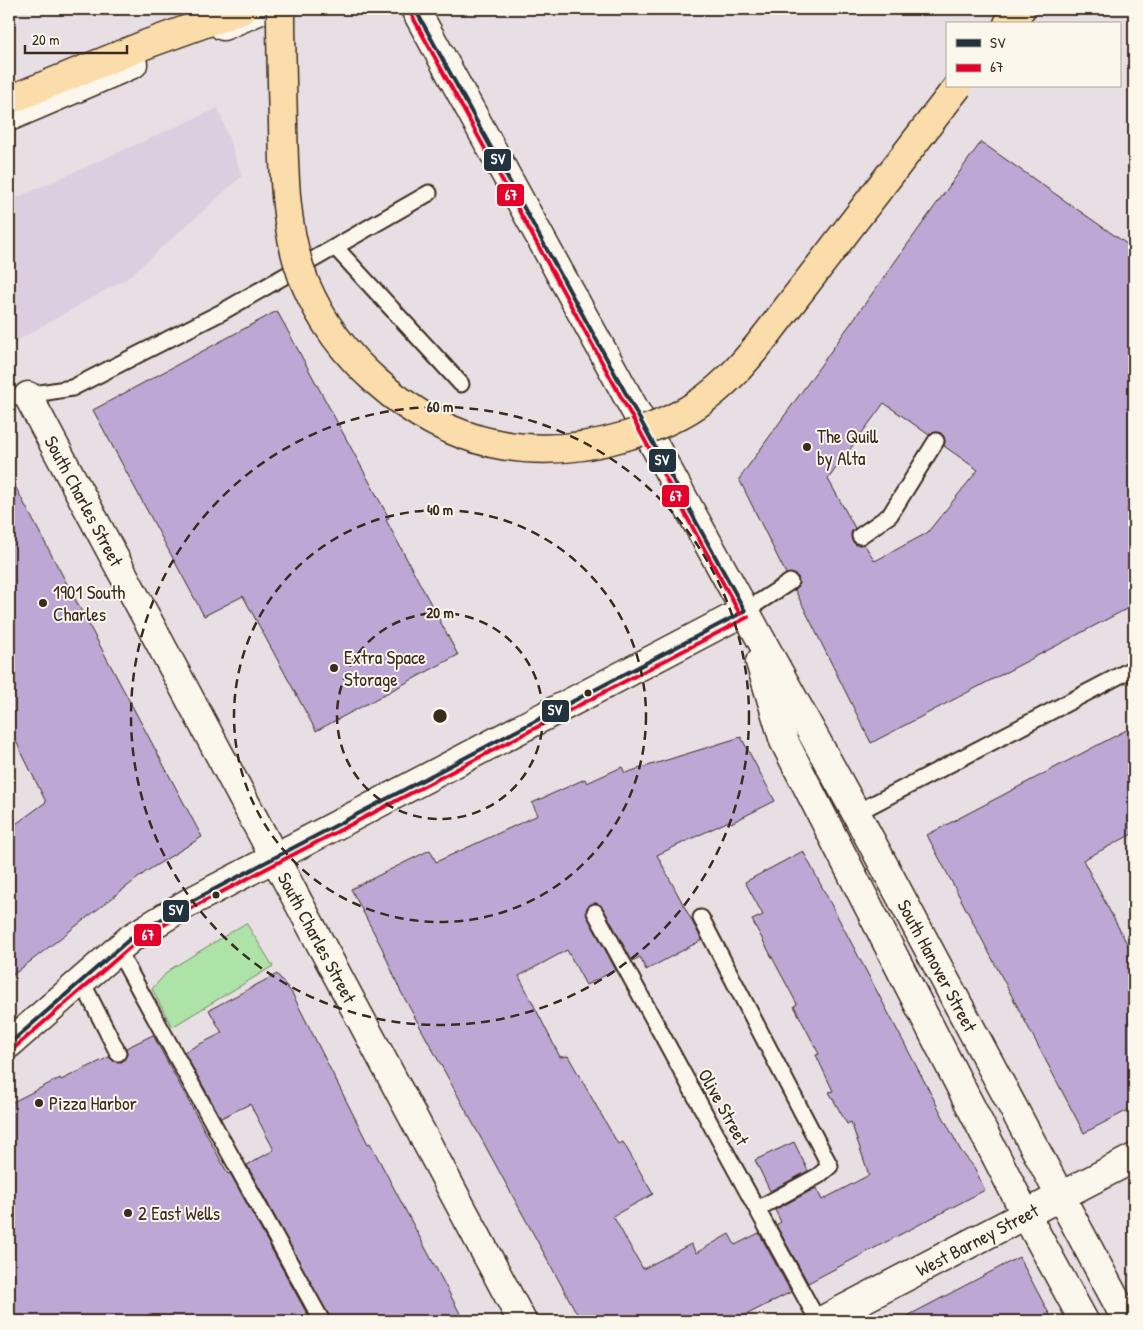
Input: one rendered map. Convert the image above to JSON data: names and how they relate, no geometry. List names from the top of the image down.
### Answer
{
  "streets": {
    "street": ["South Charles Street", "South Hanover Street", "West Barney Street"],
    "lane": ["Olive Street"]
  },
  "crossings": [
    ["South Hanover Street", "West Barney Street"],
    ["Olive Street", "West Barney Street"]
  ],
  "places": [
    "The Quill by Alta",
    "1901 South Charles",
    "Extra Space Storage",
    "Pizza Harbor",
    "2 East Wells"
  ],
  "lines": ["transit line SV", "transit line 67"],
  "legend": ["SV", "67"],
  "scale_bar": "20 m",
  "rings": ["60 m", "40 m", "20 m"]
}
